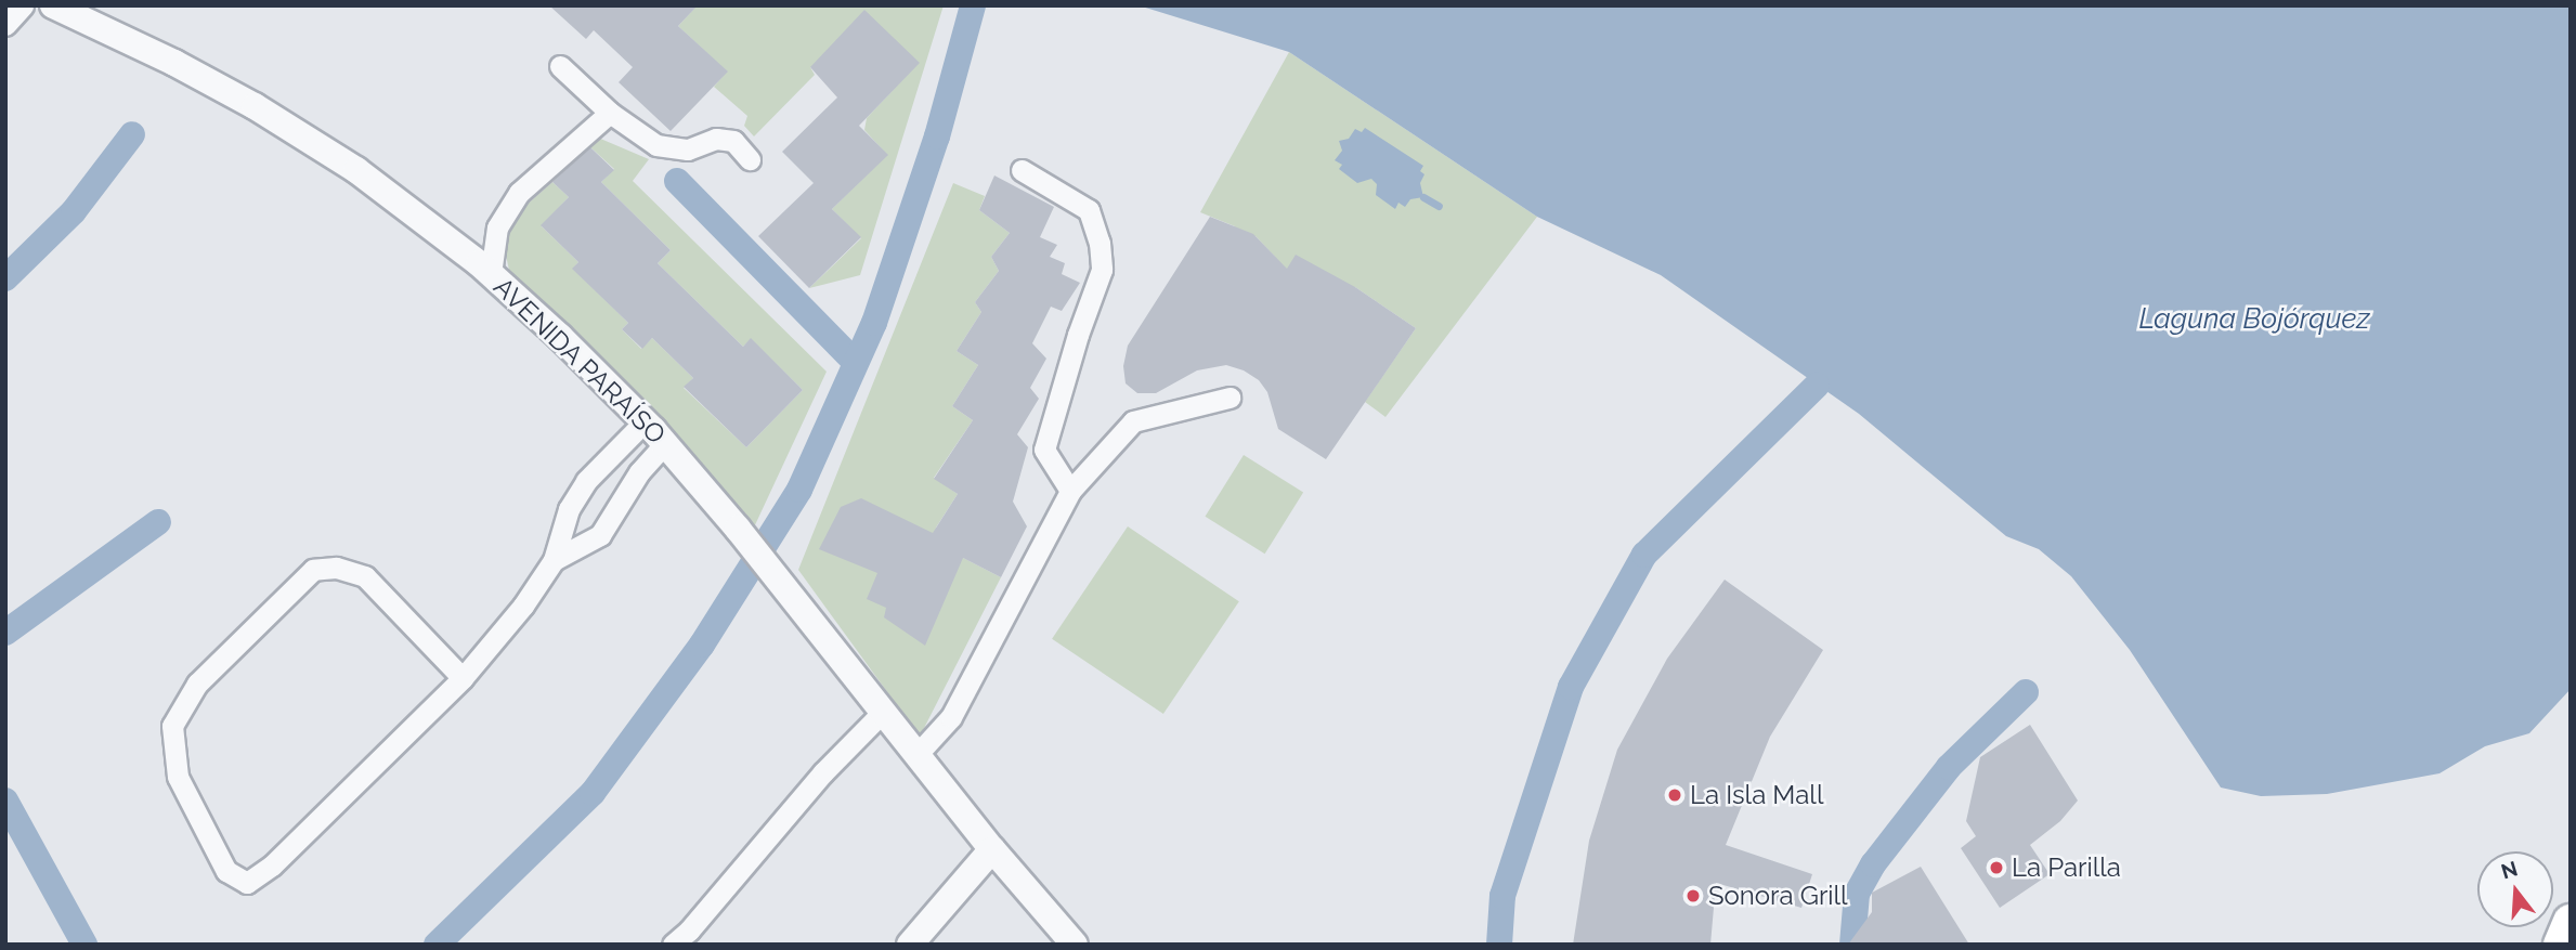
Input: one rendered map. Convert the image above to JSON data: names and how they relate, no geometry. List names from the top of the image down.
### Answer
{
  "streets": {
    "street": ["AVENIDA PARAÍSO"]
  },
  "water": ["Laguna Bojórquez"],
  "places": ["La Isla Mall", "La Parilla", "Sonora Grill"],
  "north": "top"
}
